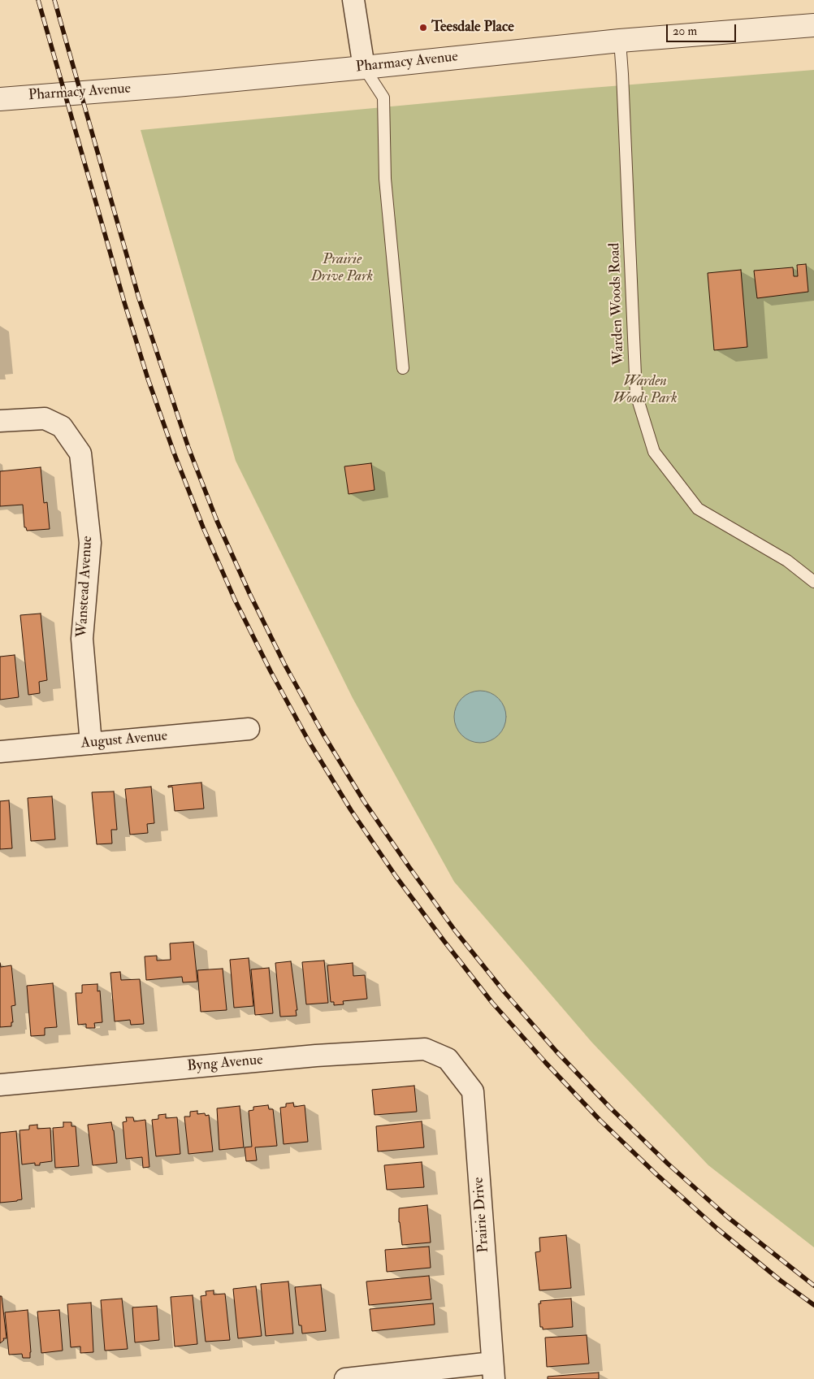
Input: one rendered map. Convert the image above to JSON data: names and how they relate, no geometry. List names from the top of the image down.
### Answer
{
  "streets": {
    "street": [
      "Pharmacy Avenue",
      "Wanstead Avenue",
      "August Avenue",
      "Byng Avenue",
      "Prairie Drive"
    ],
    "lane": ["Warden Woods Road"]
  },
  "crossings": [
    ["Pharmacy Avenue", "Warden Woods Road"],
    ["Wanstead Avenue", "August Avenue"],
    ["Byng Avenue", "Prairie Drive"]
  ],
  "parks": ["Prairie Drive Park", "Warden Woods Park"],
  "places": ["Teesdale Place"],
  "scale_bar": "20 m"
}
